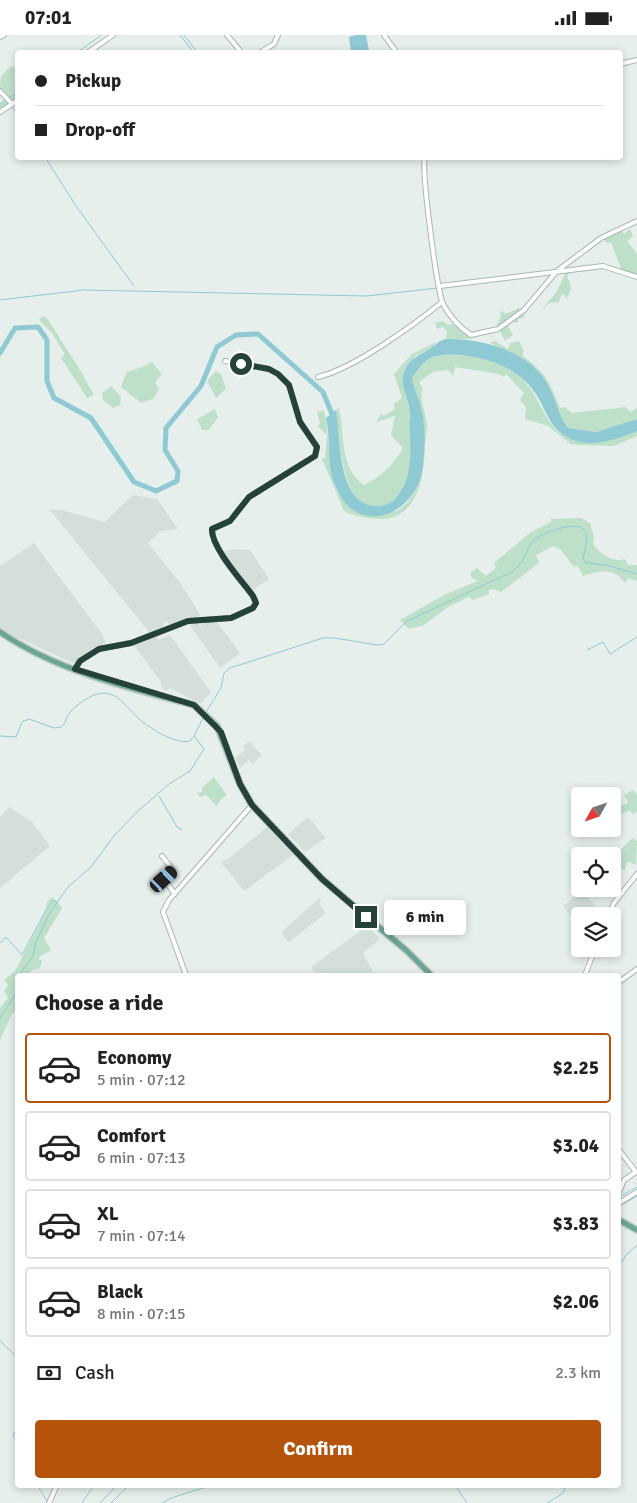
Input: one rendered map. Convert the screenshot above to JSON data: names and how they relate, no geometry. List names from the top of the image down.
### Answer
{
  "north": "bottom left",
  "page": {
    "status": "07:01",
    "banner": ["Pickup", "Drop-off"],
    "bubble": "6 min",
    "heading": "Choose a ride",
    "list": [
      {
        "name": "Economy",
        "note": "5 min · 07:12",
        "value": "$2.25"
      },
      {
        "name": "Comfort",
        "note": "6 min · 07:13",
        "value": "$3.04"
      },
      {
        "name": "XL",
        "note": "7 min · 07:14",
        "value": "$3.83"
      },
      {
        "name": "Black",
        "note": "8 min · 07:15",
        "value": "$2.06"
      }
    ],
    "pay": ["Cash", "2.3 km"],
    "buttons": "Confirm"
  }
}
